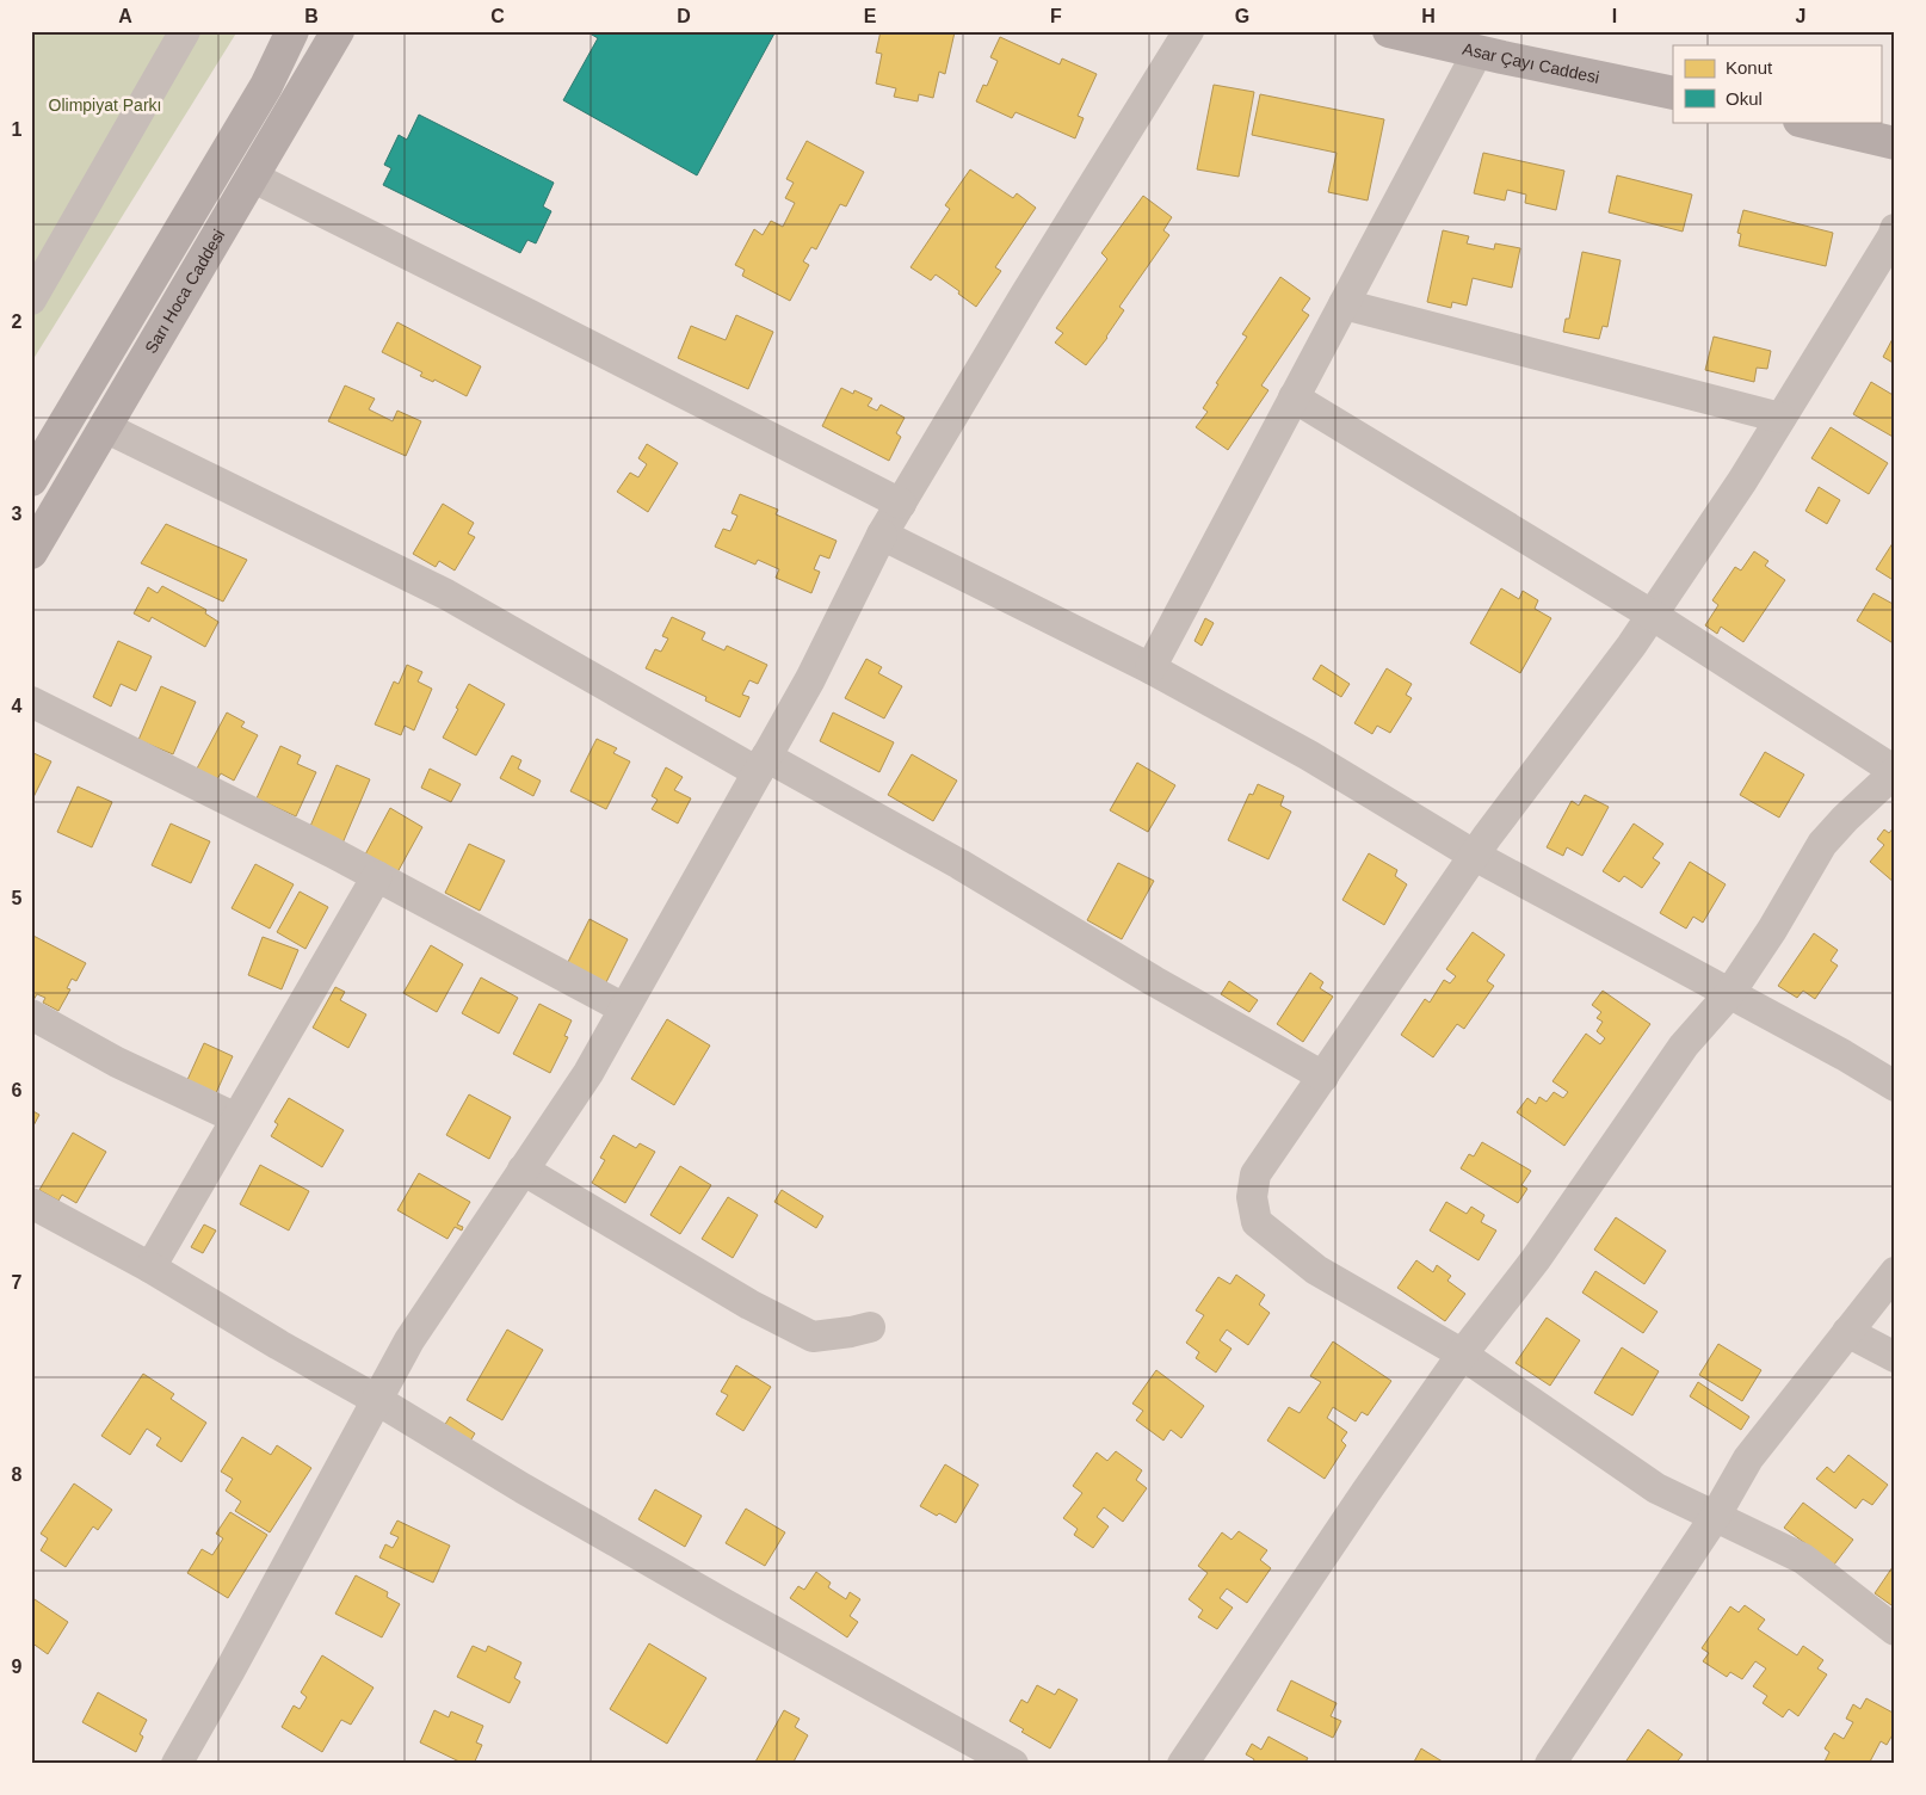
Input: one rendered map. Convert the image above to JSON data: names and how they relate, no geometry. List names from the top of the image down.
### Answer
{
  "streets": {
    "street": ["Asar Çayı Caddesi", "Sarı Hoca Caddesi"]
  },
  "parks": ["Olimpiyat Parkı"],
  "legend": ["Konut", "Okul"],
  "grid": {
    "columns": [
      "A",
      "B",
      "C",
      "D",
      "E",
      "F",
      "G",
      "H",
      "I",
      "J"
    ],
    "rows": [
      "1",
      "2",
      "3",
      "4",
      "5",
      "6",
      "7",
      "8",
      "9"
    ]
  }
}
